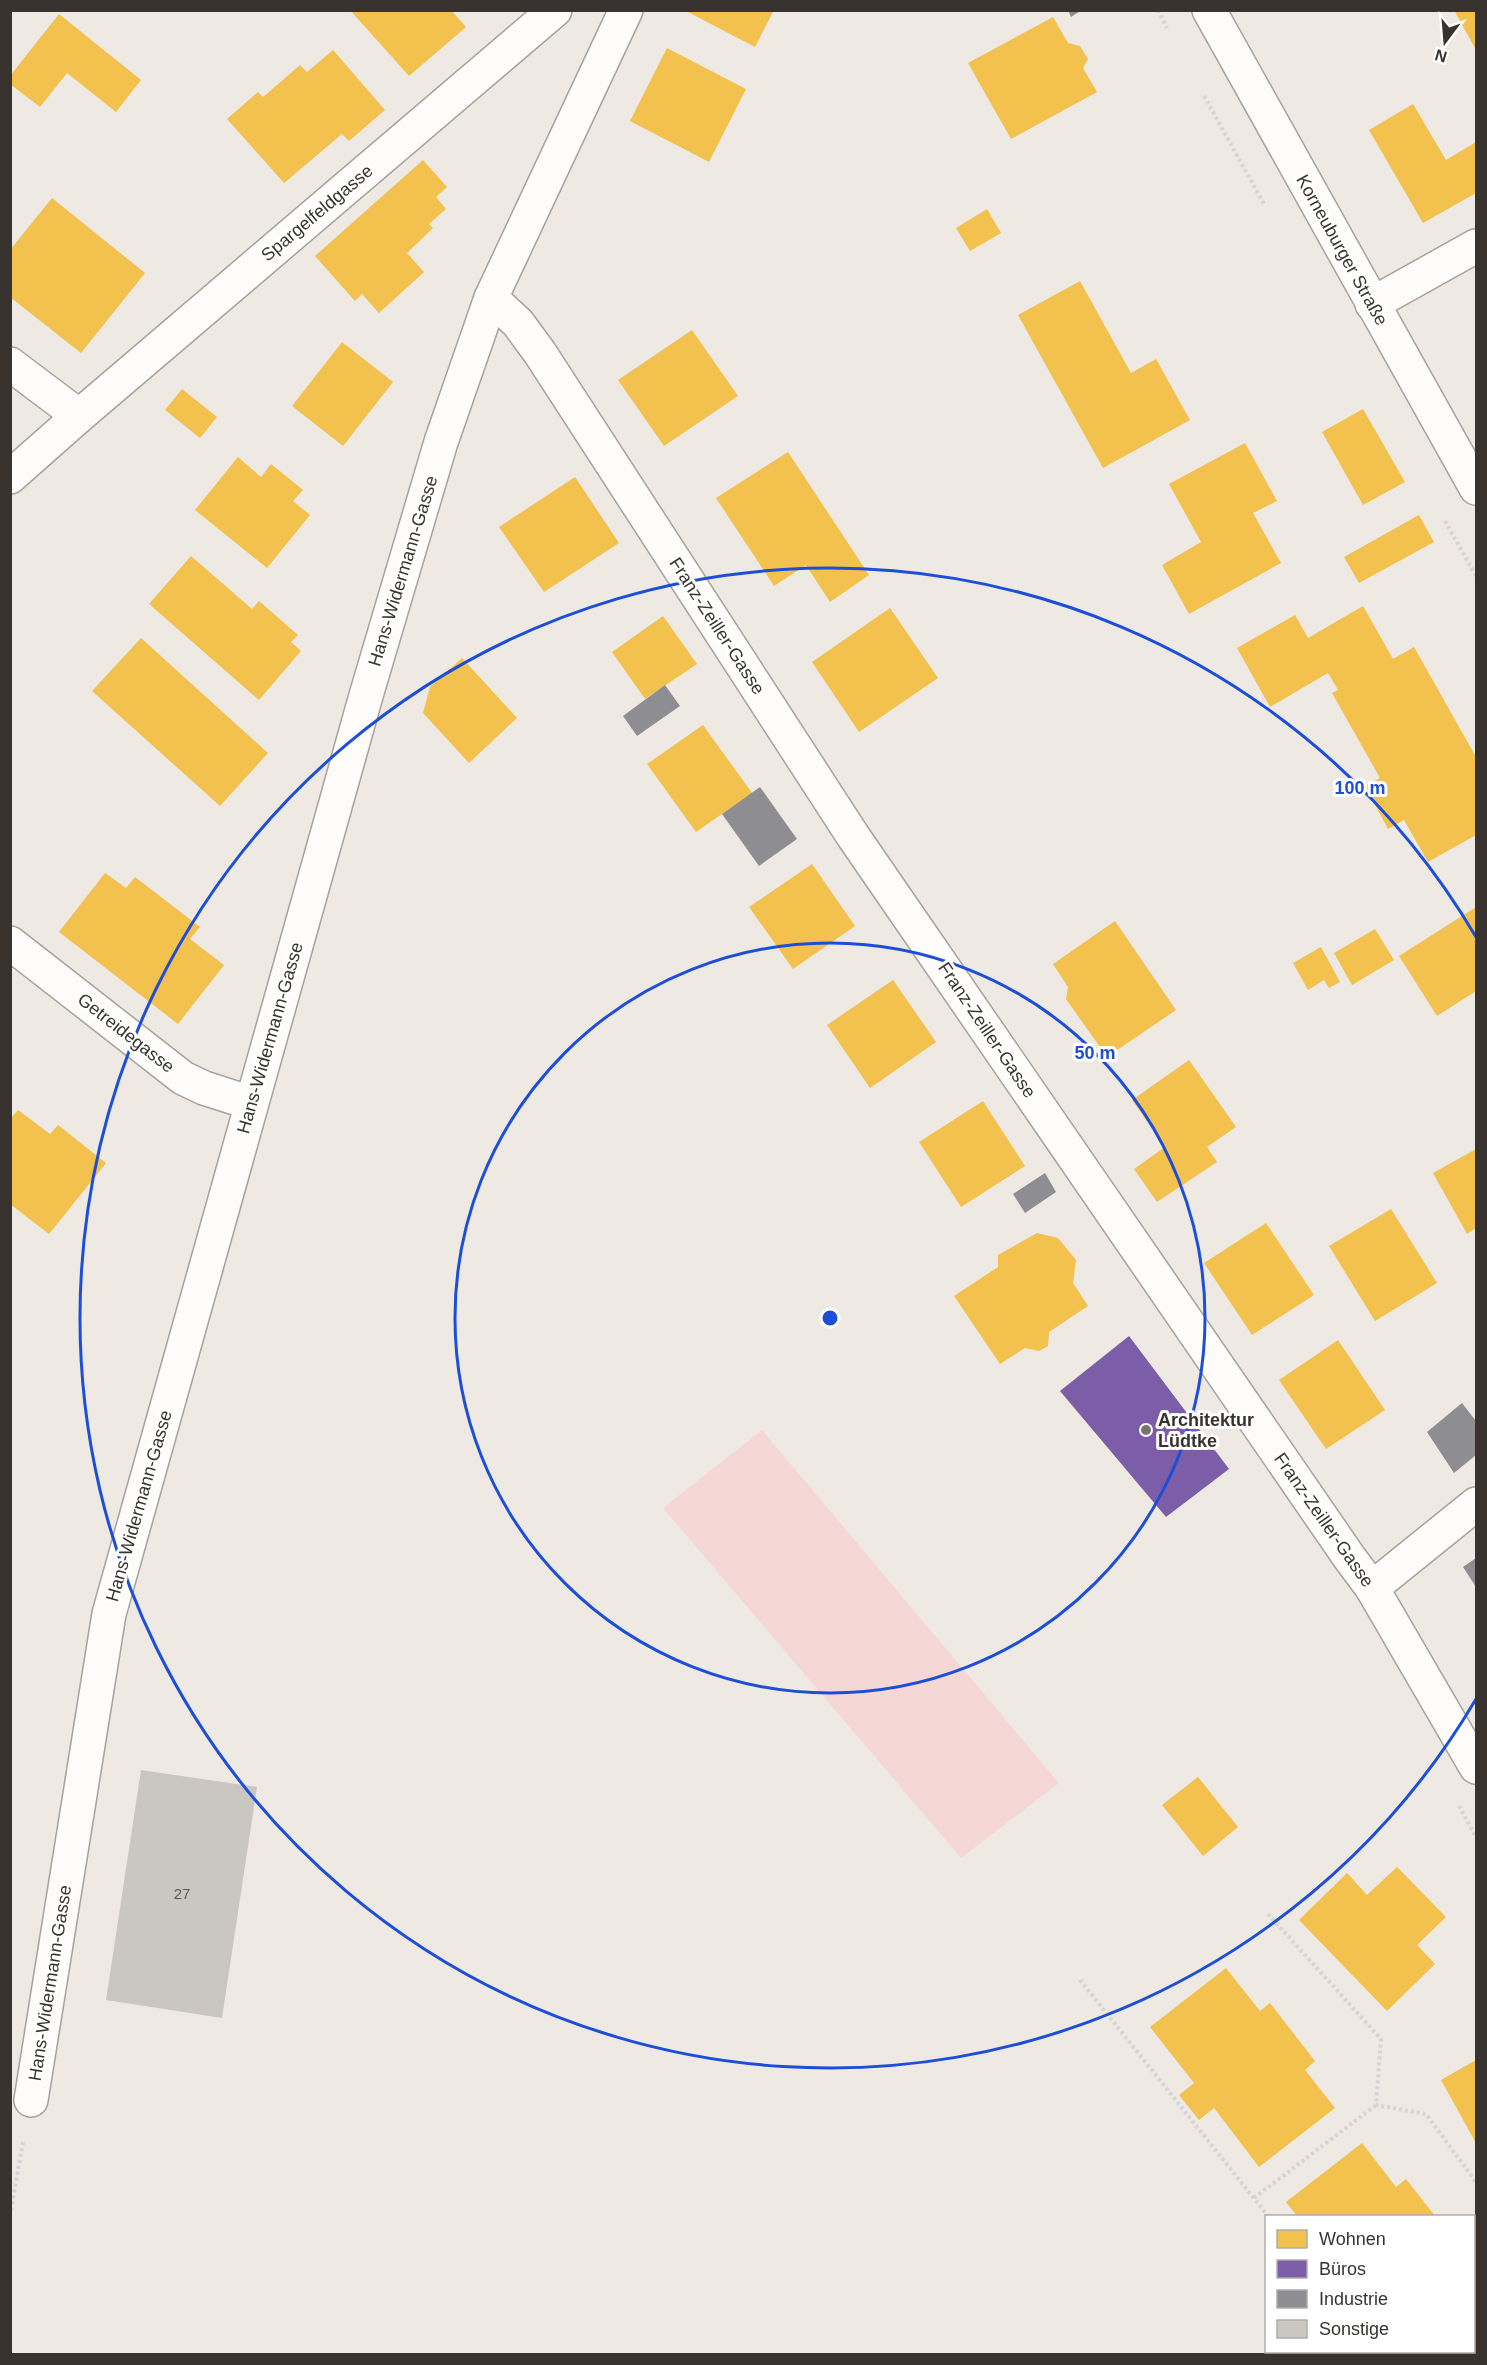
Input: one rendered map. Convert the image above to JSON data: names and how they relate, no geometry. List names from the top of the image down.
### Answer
{
  "streets": {
    "street": [
      "Spargelfeldgasse",
      "Korneuburger Straße",
      "Hans-Widermann-Gasse",
      "Franz-Zeiller-Gasse",
      "Getreidegasse"
    ]
  },
  "crossings": [
    ["Hans-Widermann-Gasse", "Franz-Zeiller-Gasse"],
    ["Hans-Widermann-Gasse", "Getreidegasse"]
  ],
  "places": ["Architektur Lüdtke"],
  "house_numbers": ["27"],
  "legend": [
    "Wohnen",
    "Büros",
    "Industrie",
    "Sonstige"
  ],
  "north": "bottom",
  "rings": ["100 m", "50 m"]
}
